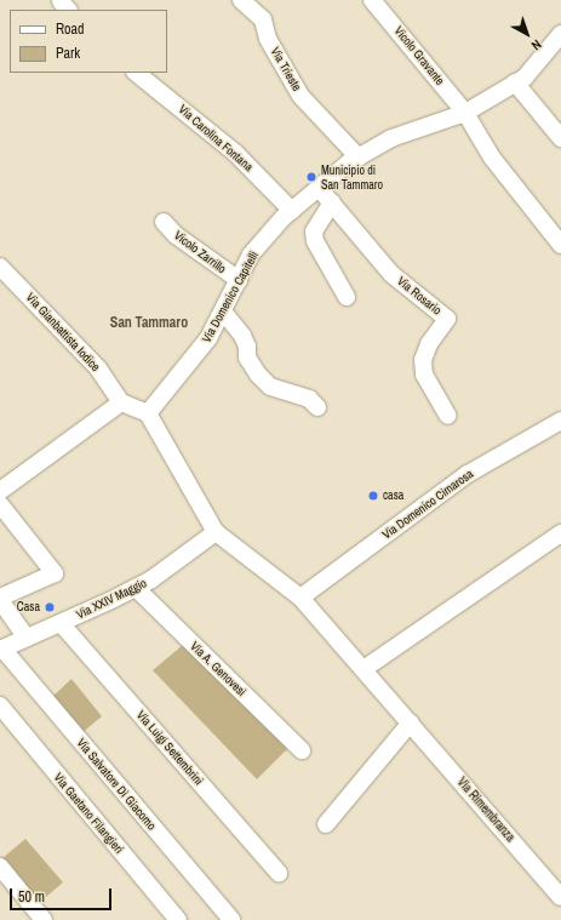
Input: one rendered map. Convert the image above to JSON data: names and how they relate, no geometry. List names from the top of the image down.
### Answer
{
  "streets": {
    "street": [
      "Vicolo Gravante",
      "Via Trieste",
      "Via Carolina Fontana",
      "Vicolo Zarrillo",
      "Via Rosario",
      "Via Domenico Capitelli",
      "Via Gianbattista Iodice",
      "Via Domenico Cimarosa",
      "Via XXIV Maggio",
      "Via A. Genovesi",
      "Via Luigi Settembrini",
      "Via Salvatore Di Giacomo",
      "Via Rimembranza",
      "Via Gaetano Filangieri"
    ]
  },
  "crossings": [
    ["Vicolo Gravante", "Via Domenico Capitelli"],
    ["Via Trieste", "Via Domenico Capitelli"],
    ["Via Carolina Fontana", "Via Domenico Capitelli"],
    ["Vicolo Zarrillo", "Via Domenico Capitelli"],
    ["Via Rosario", "Via Domenico Capitelli"],
    ["Via Domenico Cimarosa", "Via Rimembranza"],
    ["Via XXIV Maggio", "Via A. Genovesi"],
    ["Via XXIV Maggio", "Via Luigi Settembrini"],
    ["Via XXIV Maggio", "Via Salvatore Di Giacomo"],
    ["Via XXIV Maggio", "Via Rimembranza"]
  ],
  "districts": ["San Tammaro"],
  "places": ["Municipio di San Tammaro", "casa", "Casa"],
  "legend": ["Road", "Park"],
  "scale_bar": "50 m",
  "north": "bottom right"
}
